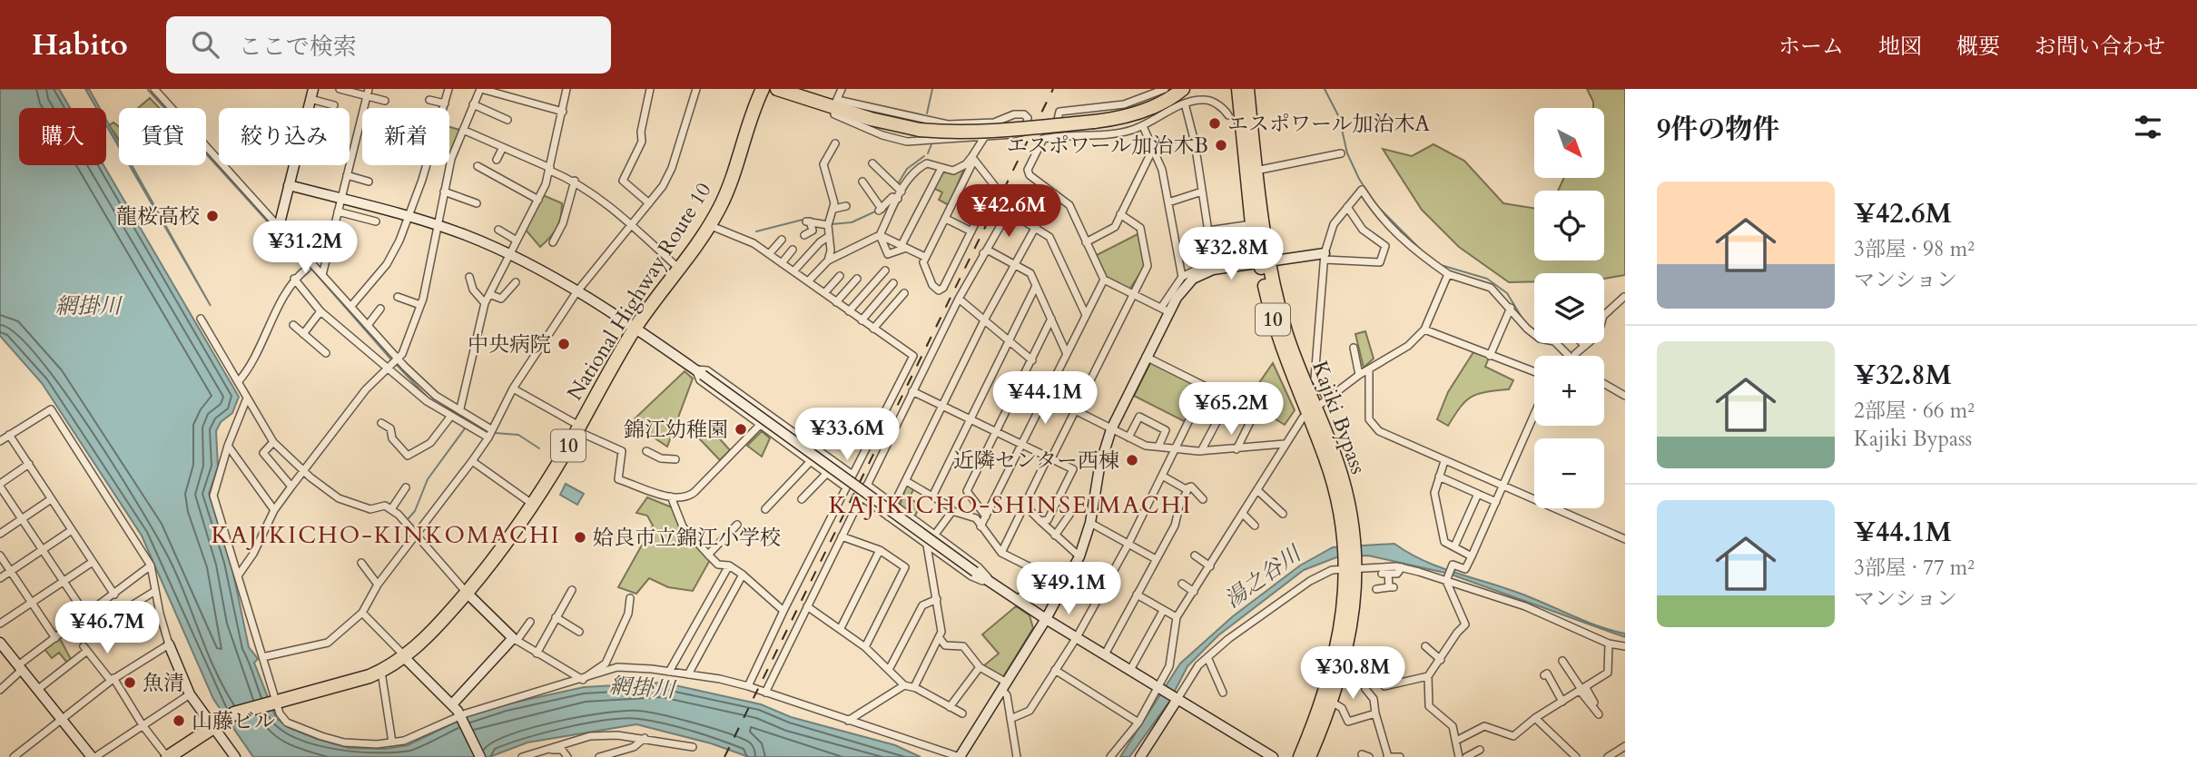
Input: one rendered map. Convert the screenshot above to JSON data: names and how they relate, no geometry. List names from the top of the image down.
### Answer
{
  "streets": {
    "highway": ["National Highway Route 10", "10", "Kajiki Bypass"]
  },
  "districts": ["KAJIKICHO-SHINSEIMACHI", "KAJIKICHO-KINKOMACHI"],
  "water": ["網掛川", "湯之谷川"],
  "places": [
    "エスポワール加治木A",
    "エスポワール加治木B",
    "龍桜高校",
    "中央病院",
    "錦江幼稚園",
    "近隣センター西棟",
    "姶良市立錦江小学校",
    "魚清",
    "山藤ビル"
  ],
  "north": "bottom right",
  "page": {
    "header": "Habito",
    "search": "ここで検索",
    "nav": [
      "ホーム",
      "地図",
      "概要",
      "お問い合わせ"
    ],
    "heading": "9件の物件",
    "map_buttons": ["+", "−"],
    "chip": [
      "購入",
      "賃貸",
      "絞り込み",
      "新着"
    ],
    "list": [
      {
        "name": "¥42.6M",
        "note": "3部屋 · 98 m² · マンション"
      },
      {
        "name": "¥32.8M",
        "note": "2部屋 · 66 m² · Kajiki Bypass"
      },
      {
        "name": "¥44.1M",
        "note": "3部屋 · 77 m² · マンション"
      }
    ],
    "price": [
      "¥42.6M",
      "¥31.2M",
      "¥32.8M",
      "¥44.1M",
      "¥65.2M",
      "¥33.6M",
      "¥49.1M",
      "¥46.7M",
      "¥30.8M"
    ]
  }
}
